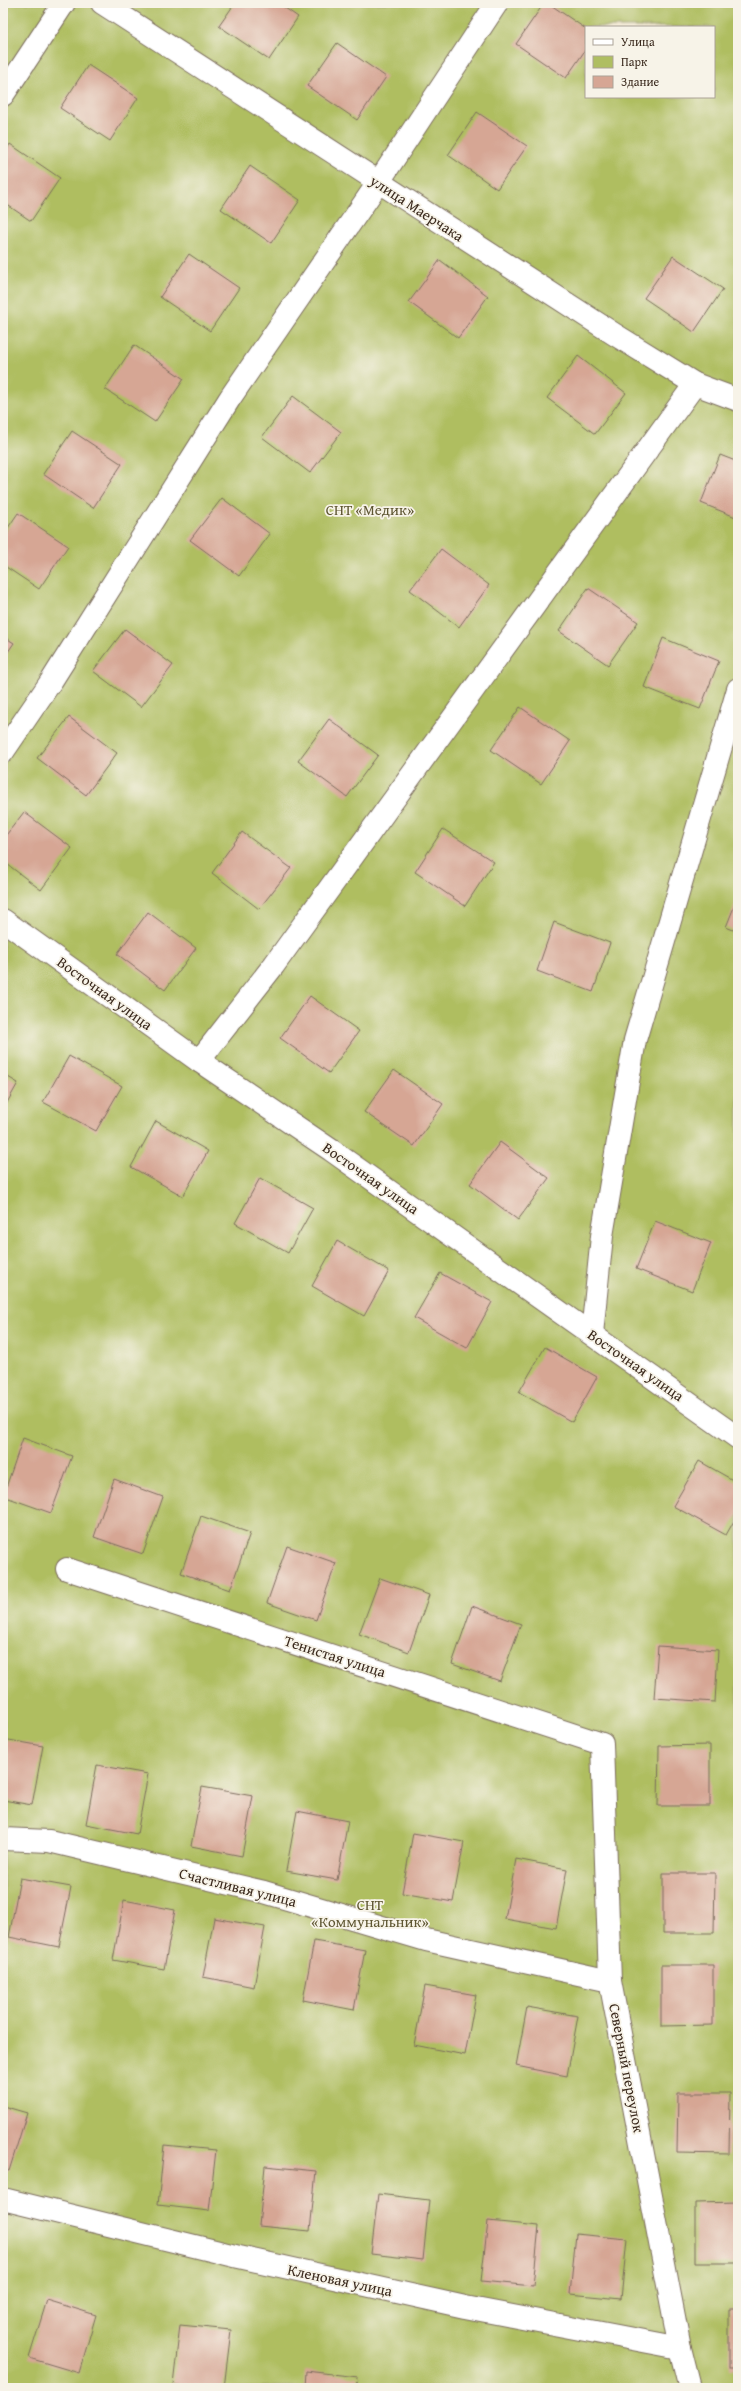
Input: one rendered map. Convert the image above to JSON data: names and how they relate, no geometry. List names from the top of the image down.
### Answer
{
  "streets": {
    "street": [
      "улица Маерчака",
      "Восточная улица",
      "Тенистая улица",
      "Счастливая улица",
      "Северный переулок",
      "Кленовая улица"
    ]
  },
  "crossings": [
    ["Тенистая улица", "Северный переулок"],
    ["Счастливая улица", "Северный переулок"],
    ["Северный переулок", "Кленовая улица"]
  ],
  "parks": ["СНТ «Медик»", "СНТ «Коммунальник»"],
  "legend": ["Улица", "Парк", "Здание"]
}
